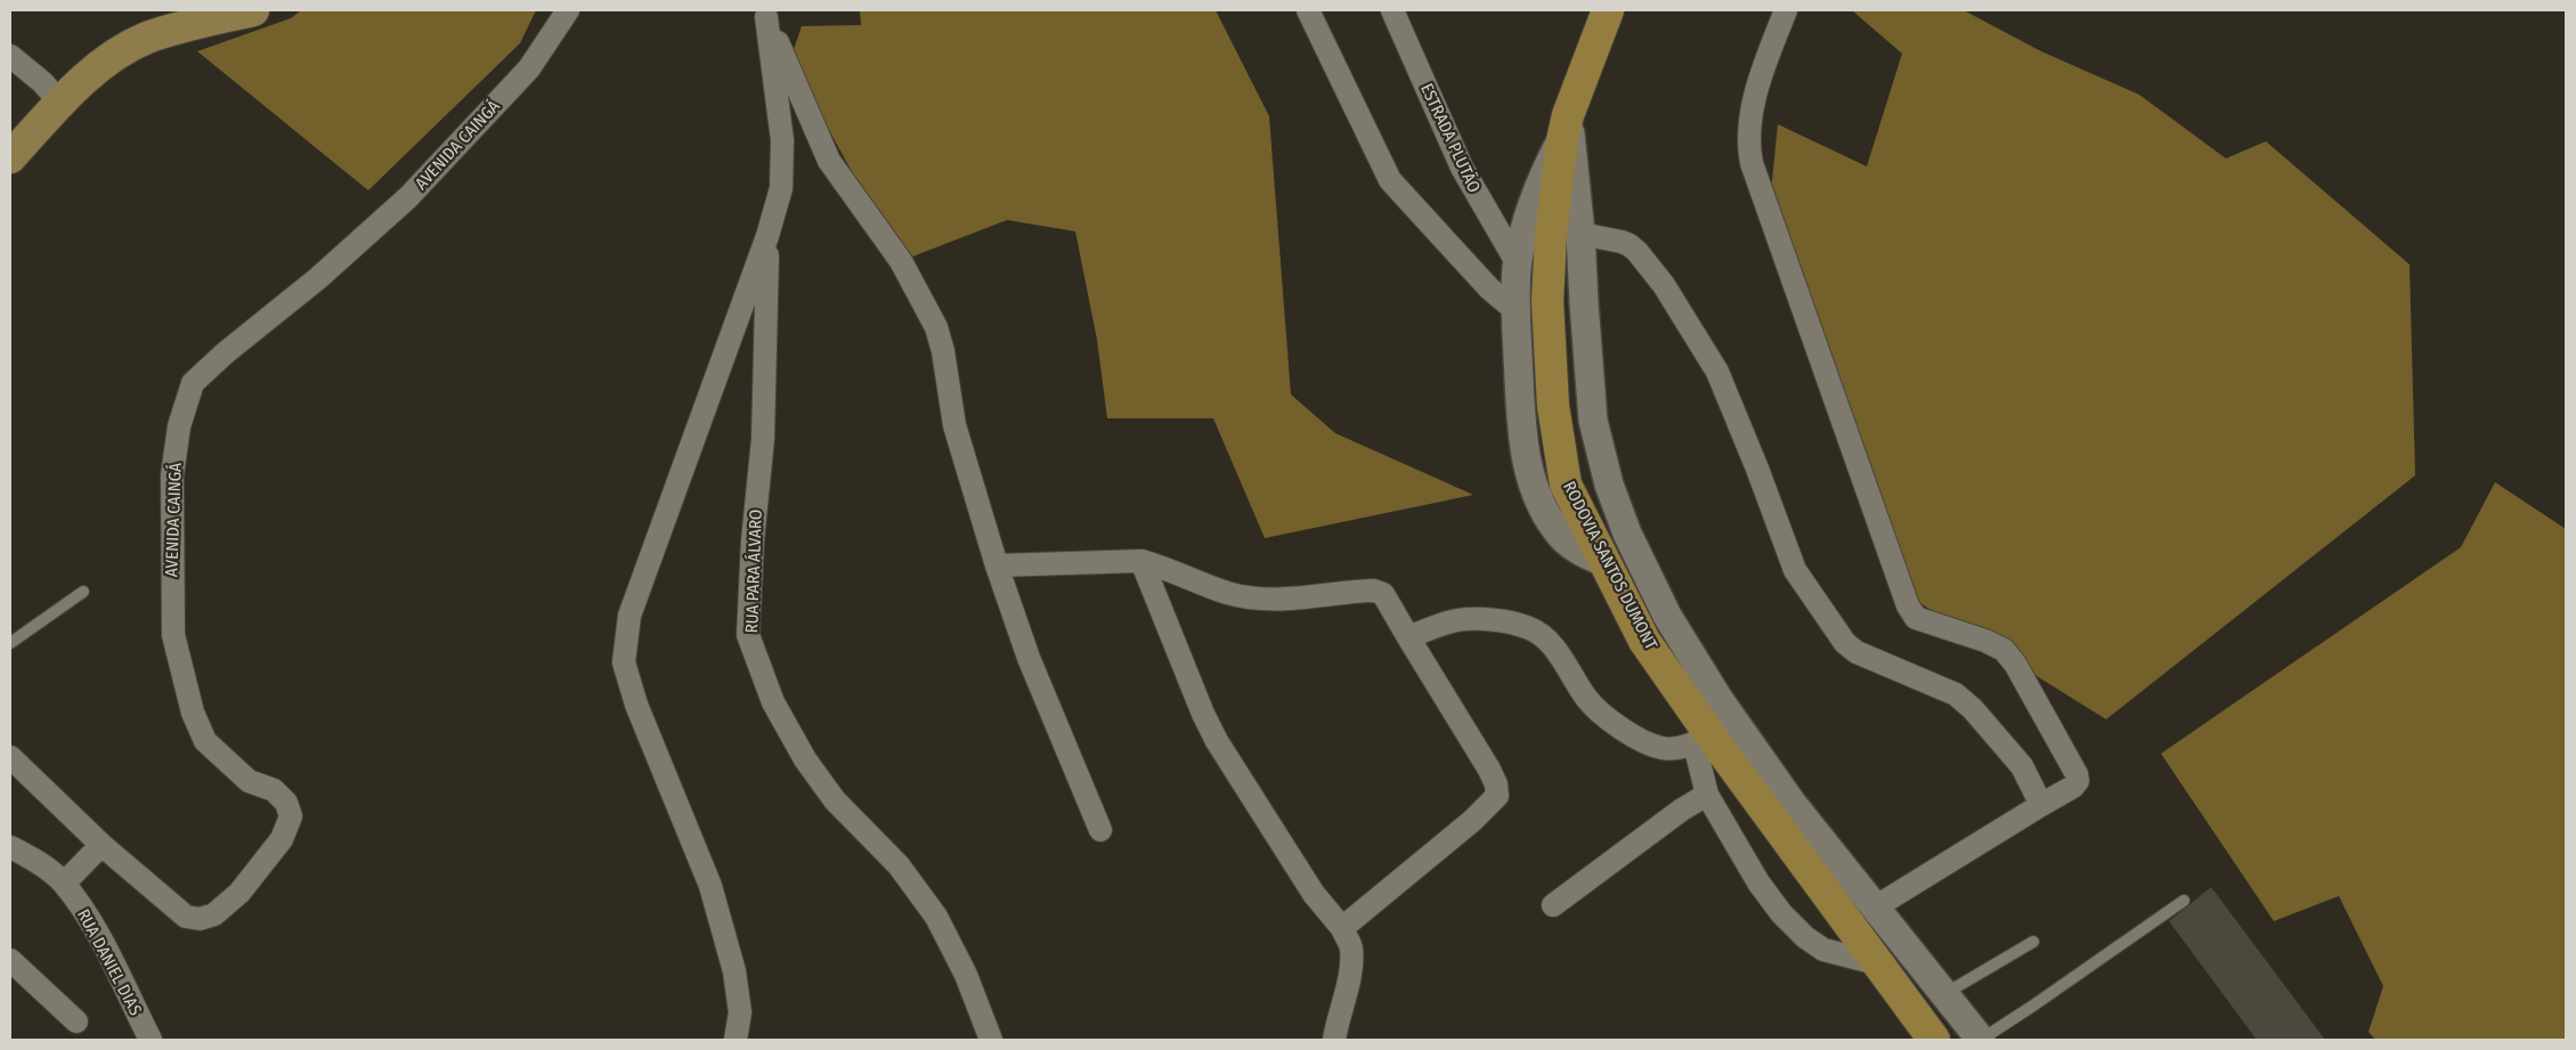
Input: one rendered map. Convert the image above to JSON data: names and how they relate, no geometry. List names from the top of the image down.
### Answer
{
  "streets": {
    "highway": ["RODOVIA SANTOS DUMONT"],
    "street": [
      "ESTRADA PLUTÃO",
      "AVENIDA CAINGÁ",
      "RUA PARA ÁLVARO",
      "RUA DANIEL DIAS"
    ]
  }
}
